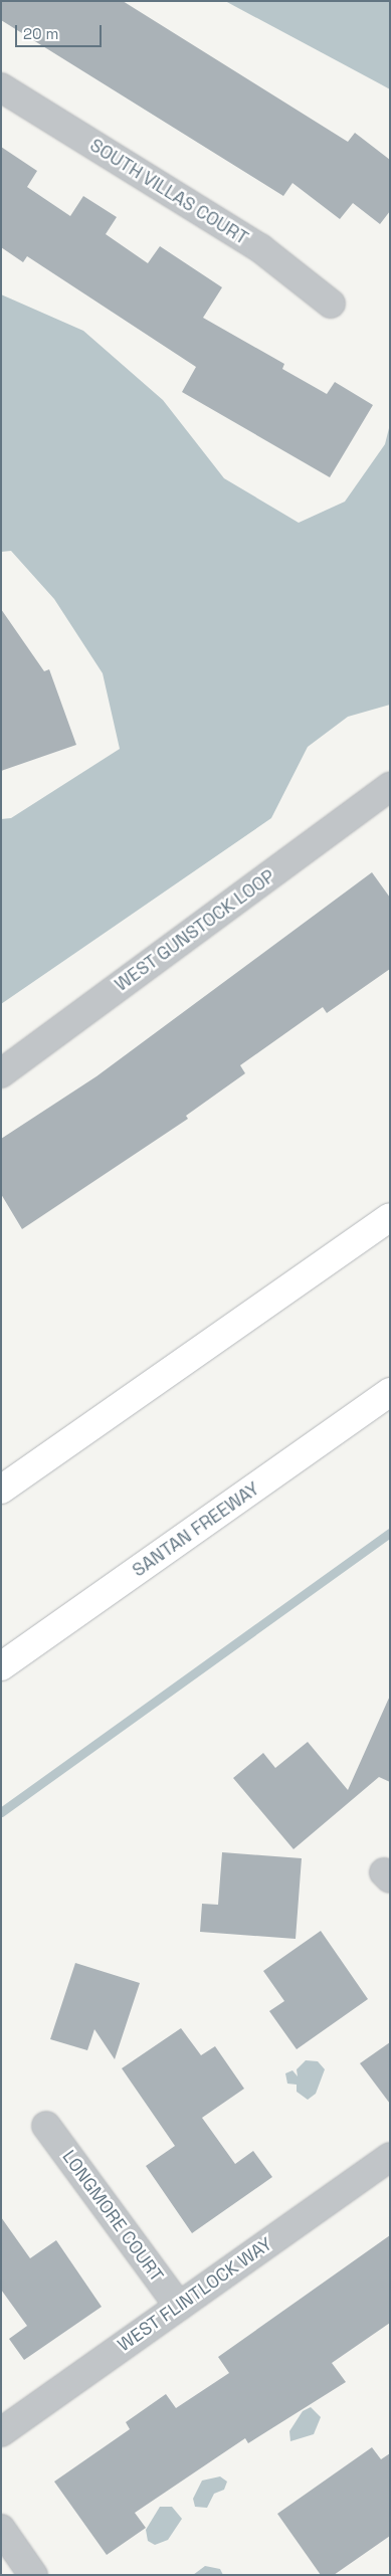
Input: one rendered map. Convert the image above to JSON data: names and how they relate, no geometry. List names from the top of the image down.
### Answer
{
  "streets": {
    "highway": ["SANTAN FREEWAY"],
    "street": [
      "SOUTH VILLAS COURT",
      "WEST GUNSTOCK LOOP",
      "LONGMORE COURT",
      "WEST FLINTLOCK WAY"
    ]
  },
  "crossings": [
    ["LONGMORE COURT", "WEST FLINTLOCK WAY"]
  ],
  "scale_bar": "20 m"
}
